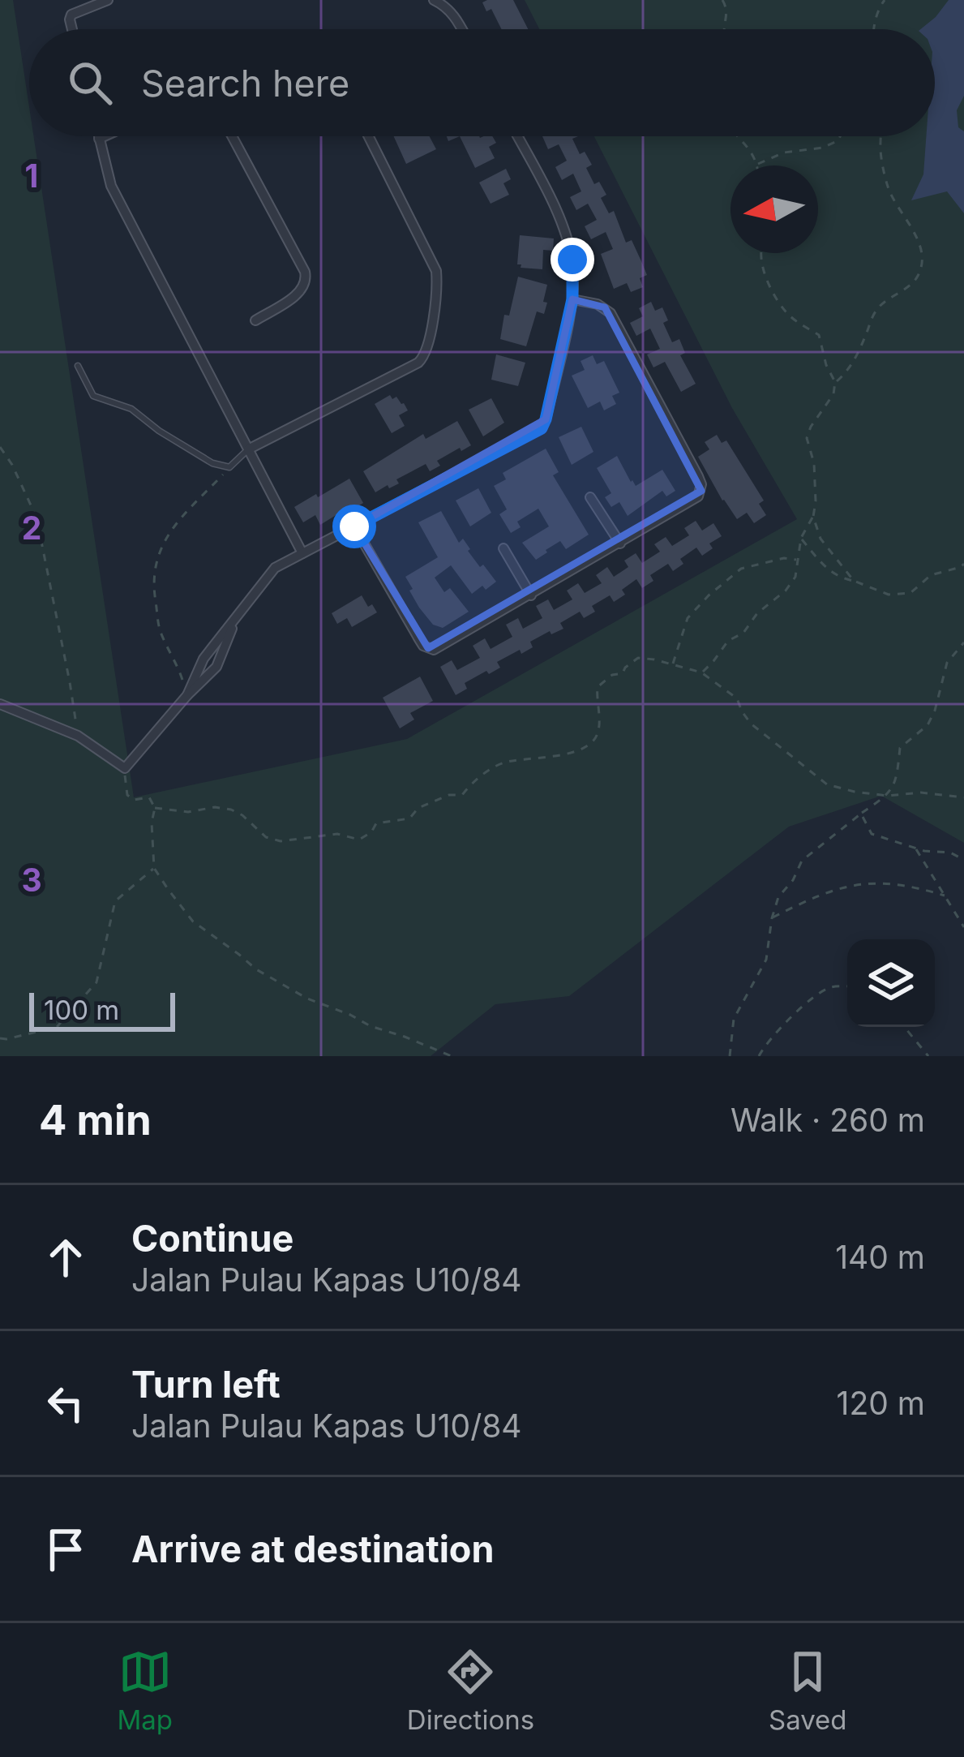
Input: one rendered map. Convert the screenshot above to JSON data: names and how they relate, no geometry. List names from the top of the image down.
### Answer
{
  "scale_bar": "100 m",
  "north": "left",
  "page": {
    "search": "Search here",
    "scale": "100 m",
    "heading": ["4 min", "Walk · 260 m"],
    "list": [
      ["Continue", "Jalan Pulau Kapas U10/84", "140 m"],
      ["Turn left", "Jalan Pulau Kapas U10/84", "120 m"],
      "Arrive at destination"
    ],
    "nav": ["Map", "Directions", "Saved"]
  },
  "grid": {
    "rows": ["1", "2", "3"]
  }
}
